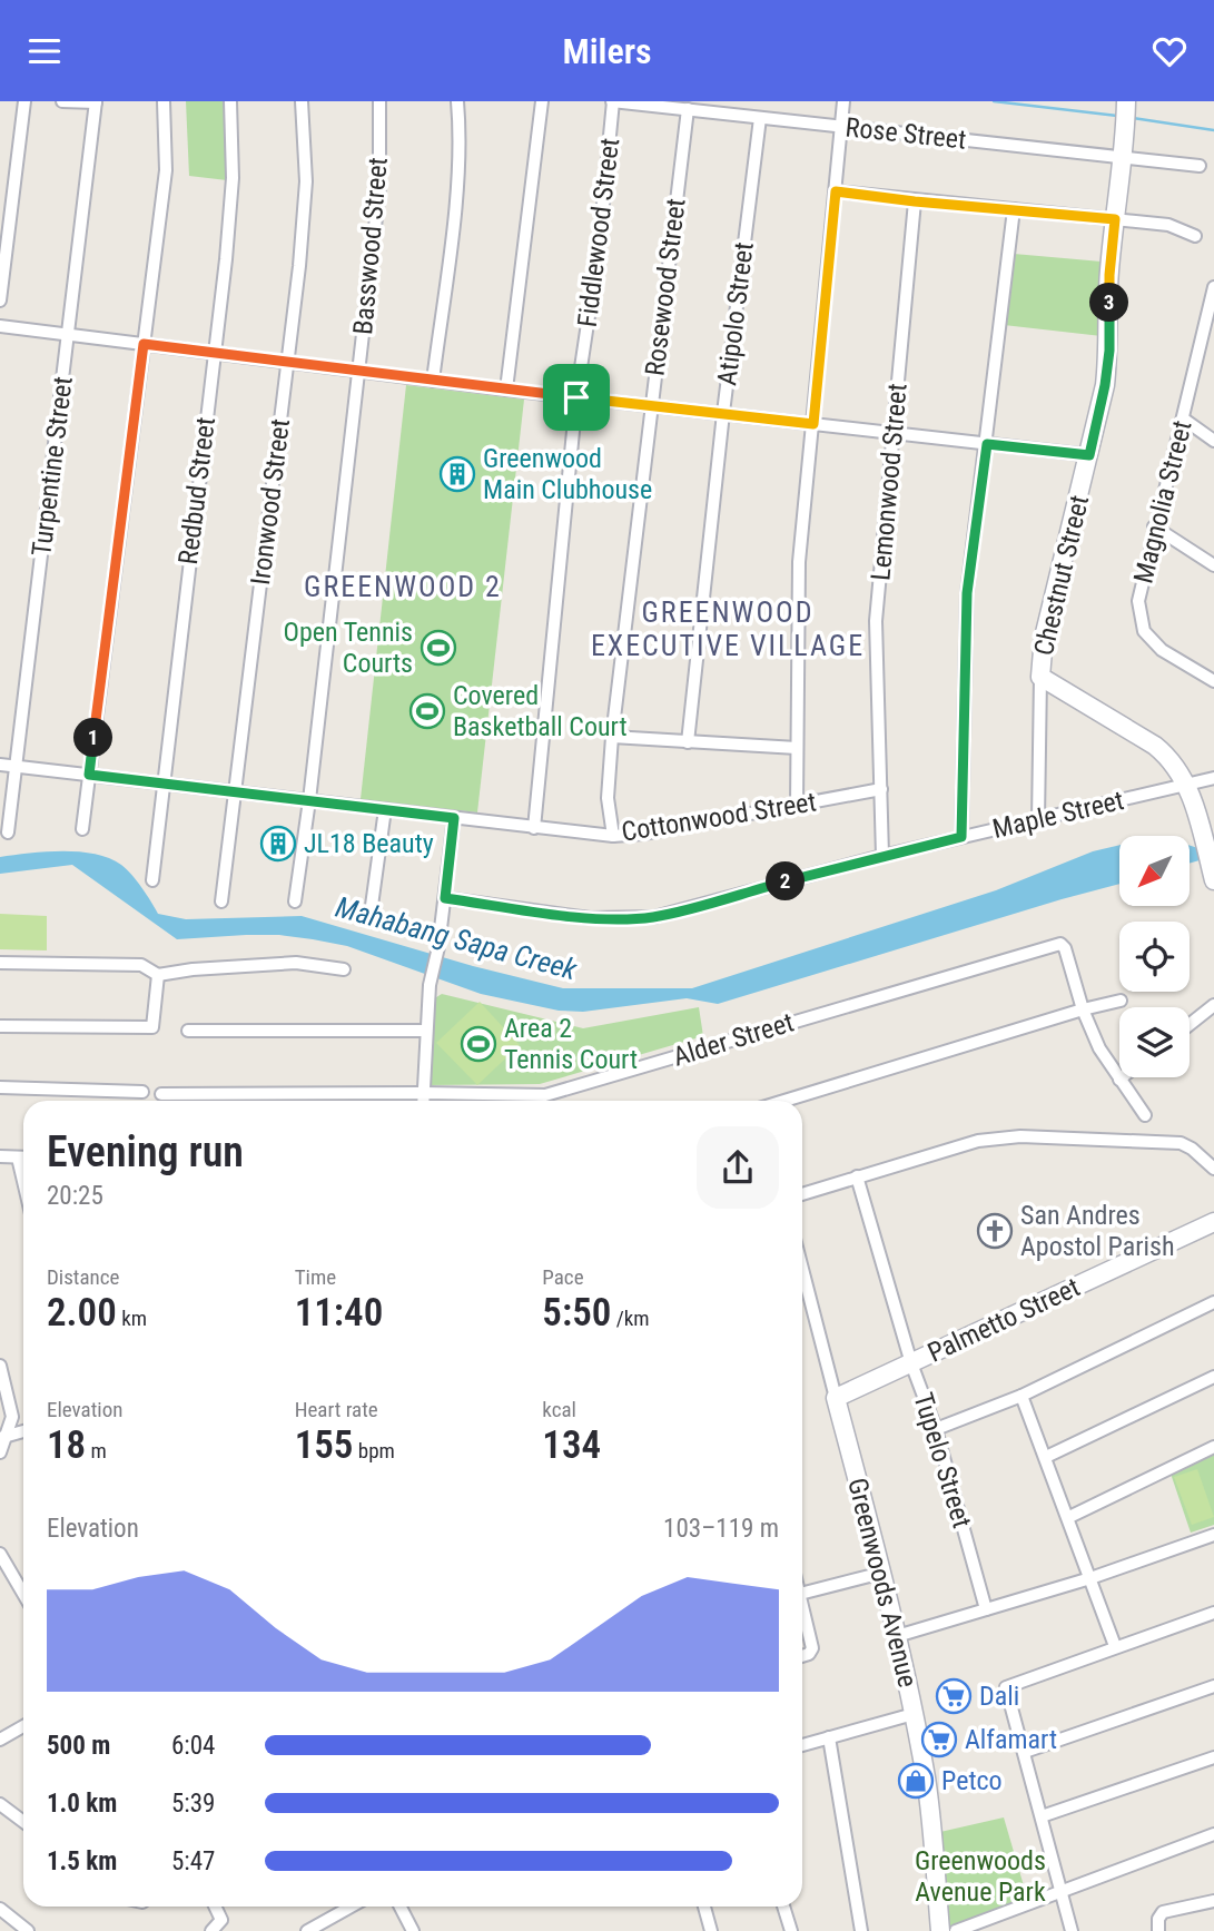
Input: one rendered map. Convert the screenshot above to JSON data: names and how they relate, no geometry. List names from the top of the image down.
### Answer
{
  "streets": {
    "street": [
      "Rose Street",
      "Fiddlewood Street",
      "Basswood Street",
      "Rosewood Street",
      "Atipolo Street",
      "Turpentine Street",
      "Lemonwood Street",
      "Redbud Street",
      "Ironwood Street",
      "Magnolia Street",
      "Chestnut Street",
      "Maple Street",
      "Cottonwood Street",
      "Alder Street",
      "Palmetto Street",
      "Tupelo Street",
      "Greenwoods Avenue"
    ]
  },
  "crossings": [
    ["Rose Street", "Fiddlewood Street"],
    ["Rose Street", "Rosewood Street"],
    ["Rose Street", "Atipolo Street"],
    ["Rose Street", "Chestnut Street"],
    ["Fiddlewood Street", "Cottonwood Street"],
    ["Basswood Street", "Cottonwood Street"],
    ["Rosewood Street", "Cottonwood Street"],
    ["Turpentine Street", "Cottonwood Street"],
    ["Lemonwood Street", "Maple Street"],
    ["Lemonwood Street", "Cottonwood Street"],
    ["Redbud Street", "Cottonwood Street"],
    ["Ironwood Street", "Cottonwood Street"],
    ["Chestnut Street", "Maple Street"],
    ["Palmetto Street", "Tupelo Street"],
    ["Palmetto Street", "Greenwoods Avenue"]
  ],
  "districts": ["GREENWOOD 2", "GREENWOOD EXECUTIVE VILLAGE"],
  "water": ["Mahabang Sapa Creek"],
  "parks": ["Greenwoods Avenue Park"],
  "places": {
    "building": ["Greenwood Main Clubhouse", "JL18 Beauty"],
    "sports": ["Open Tennis Courts", "Covered Basketball Court", "Area 2 Tennis Court"],
    "church": ["San Andres Apostol Parish"],
    "supermarket": ["Dali", "Alfamart"],
    "shop": ["Petco"]
  },
  "north": "bottom left",
  "page": {
    "header": "Milers",
    "pins": ["3", "1", "2"],
    "heading": ["Evening run", "20:25"],
    "stats": [
      ["Distance", "2.00 km"],
      ["Time", "11:40"],
      ["Pace", "5:50 /km"],
      ["Elevation", "18 m"],
      ["Heart rate", "155 bpm"],
      ["kcal", "134"]
    ],
    "chart": ["Elevation", "103–119 m"],
    "list": [
      {
        "name": "500 m",
        "note": "6:04"
      },
      {
        "name": "1.0 km",
        "note": "5:39"
      },
      {
        "name": "1.5 km",
        "note": "5:47"
      }
    ]
  }
}
